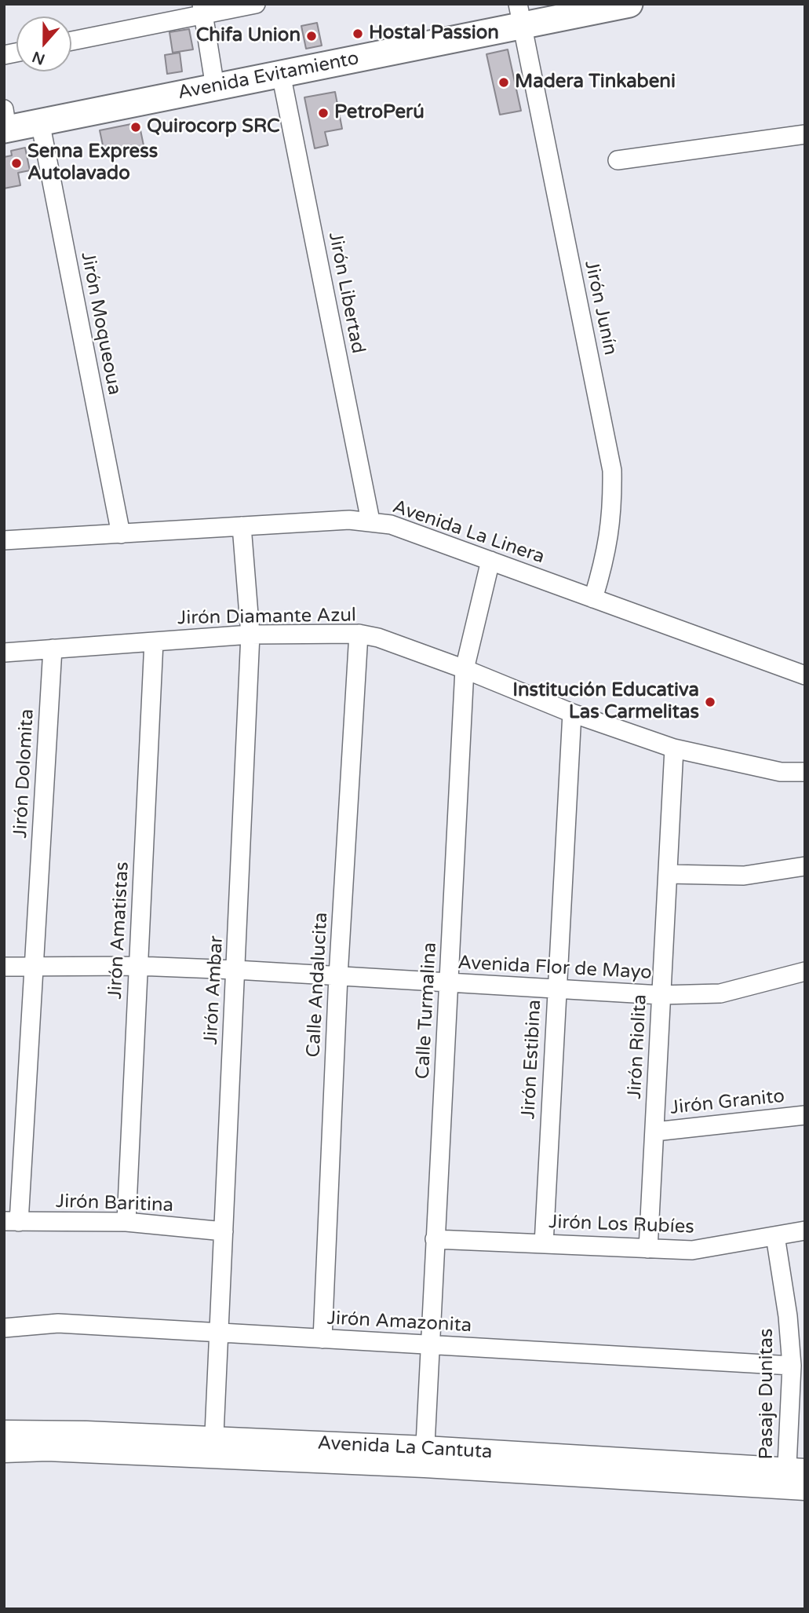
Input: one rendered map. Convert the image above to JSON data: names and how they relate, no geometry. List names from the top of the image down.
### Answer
{
  "streets": {
    "highway": ["Avenida Evitamiento"],
    "main road": ["Avenida La Cantuta"],
    "street": [
      "Jirón Libertad",
      "Jirón Junín",
      "Jirón Moqueoua",
      "Avenida La Linera",
      "Jirón Diamante Azul",
      "Jirón Dolomita",
      "Jirón Amatistas",
      "Avenida Flor de Mayo",
      "Calle Andalucita",
      "Jirón Ambar",
      "Calle Turmalina",
      "Jirón Riolita",
      "Jirón Estibina",
      "Jirón Granito",
      "Jirón Baritina",
      "Jirón Los Rubíes",
      "Jirón Amazonita",
      "Pasaje Dunitas"
    ]
  },
  "crossings": [
    ["Avenida Evitamiento", "Jirón Libertad"],
    ["Avenida Evitamiento", "Jirón Junín"],
    ["Avenida Evitamiento", "Jirón Moqueoua"],
    ["Jirón Libertad", "Avenida La Linera"],
    ["Jirón Junín", "Avenida La Linera"],
    ["Jirón Moqueoua", "Avenida La Linera"],
    ["Avenida La Linera", "Jirón Ambar"],
    ["Avenida La Linera", "Calle Turmalina"],
    ["Jirón Diamante Azul", "Jirón Dolomita"],
    ["Jirón Diamante Azul", "Jirón Amatistas"],
    ["Jirón Diamante Azul", "Calle Andalucita"],
    ["Jirón Diamante Azul", "Jirón Ambar"],
    ["Jirón Diamante Azul", "Calle Turmalina"],
    ["Jirón Diamante Azul", "Jirón Riolita"],
    ["Jirón Diamante Azul", "Jirón Estibina"],
    ["Jirón Dolomita", "Avenida Flor de Mayo"],
    ["Jirón Dolomita", "Jirón Baritina"],
    ["Jirón Amatistas", "Avenida Flor de Mayo"],
    ["Jirón Amatistas", "Jirón Baritina"],
    ["Avenida Flor de Mayo", "Calle Andalucita"],
    ["Avenida Flor de Mayo", "Jirón Ambar"],
    ["Avenida Flor de Mayo", "Calle Turmalina"],
    ["Avenida Flor de Mayo", "Jirón Riolita"],
    ["Avenida Flor de Mayo", "Jirón Estibina"],
    ["Calle Andalucita", "Jirón Amazonita"],
    ["Jirón Ambar", "Jirón Baritina"],
    ["Jirón Ambar", "Jirón Amazonita"],
    ["Jirón Ambar", "Avenida La Cantuta"],
    ["Calle Turmalina", "Jirón Los Rubíes"],
    ["Calle Turmalina", "Jirón Amazonita"],
    ["Calle Turmalina", "Avenida La Cantuta"],
    ["Jirón Riolita", "Jirón Granito"],
    ["Jirón Riolita", "Jirón Los Rubíes"],
    ["Jirón Estibina", "Jirón Los Rubíes"],
    ["Jirón Los Rubíes", "Pasaje Dunitas"],
    ["Jirón Amazonita", "Pasaje Dunitas"],
    ["Pasaje Dunitas", "Avenida La Cantuta"]
  ],
  "places": [
    "Hostal Passion",
    "Chifa Union",
    "Madera Tinkabeni",
    "PetroPerú",
    "Quirocorp SRC",
    "Senna Express Autolavado",
    "Institución Educativa Las Carmelitas"
  ],
  "north": "bottom"
}
